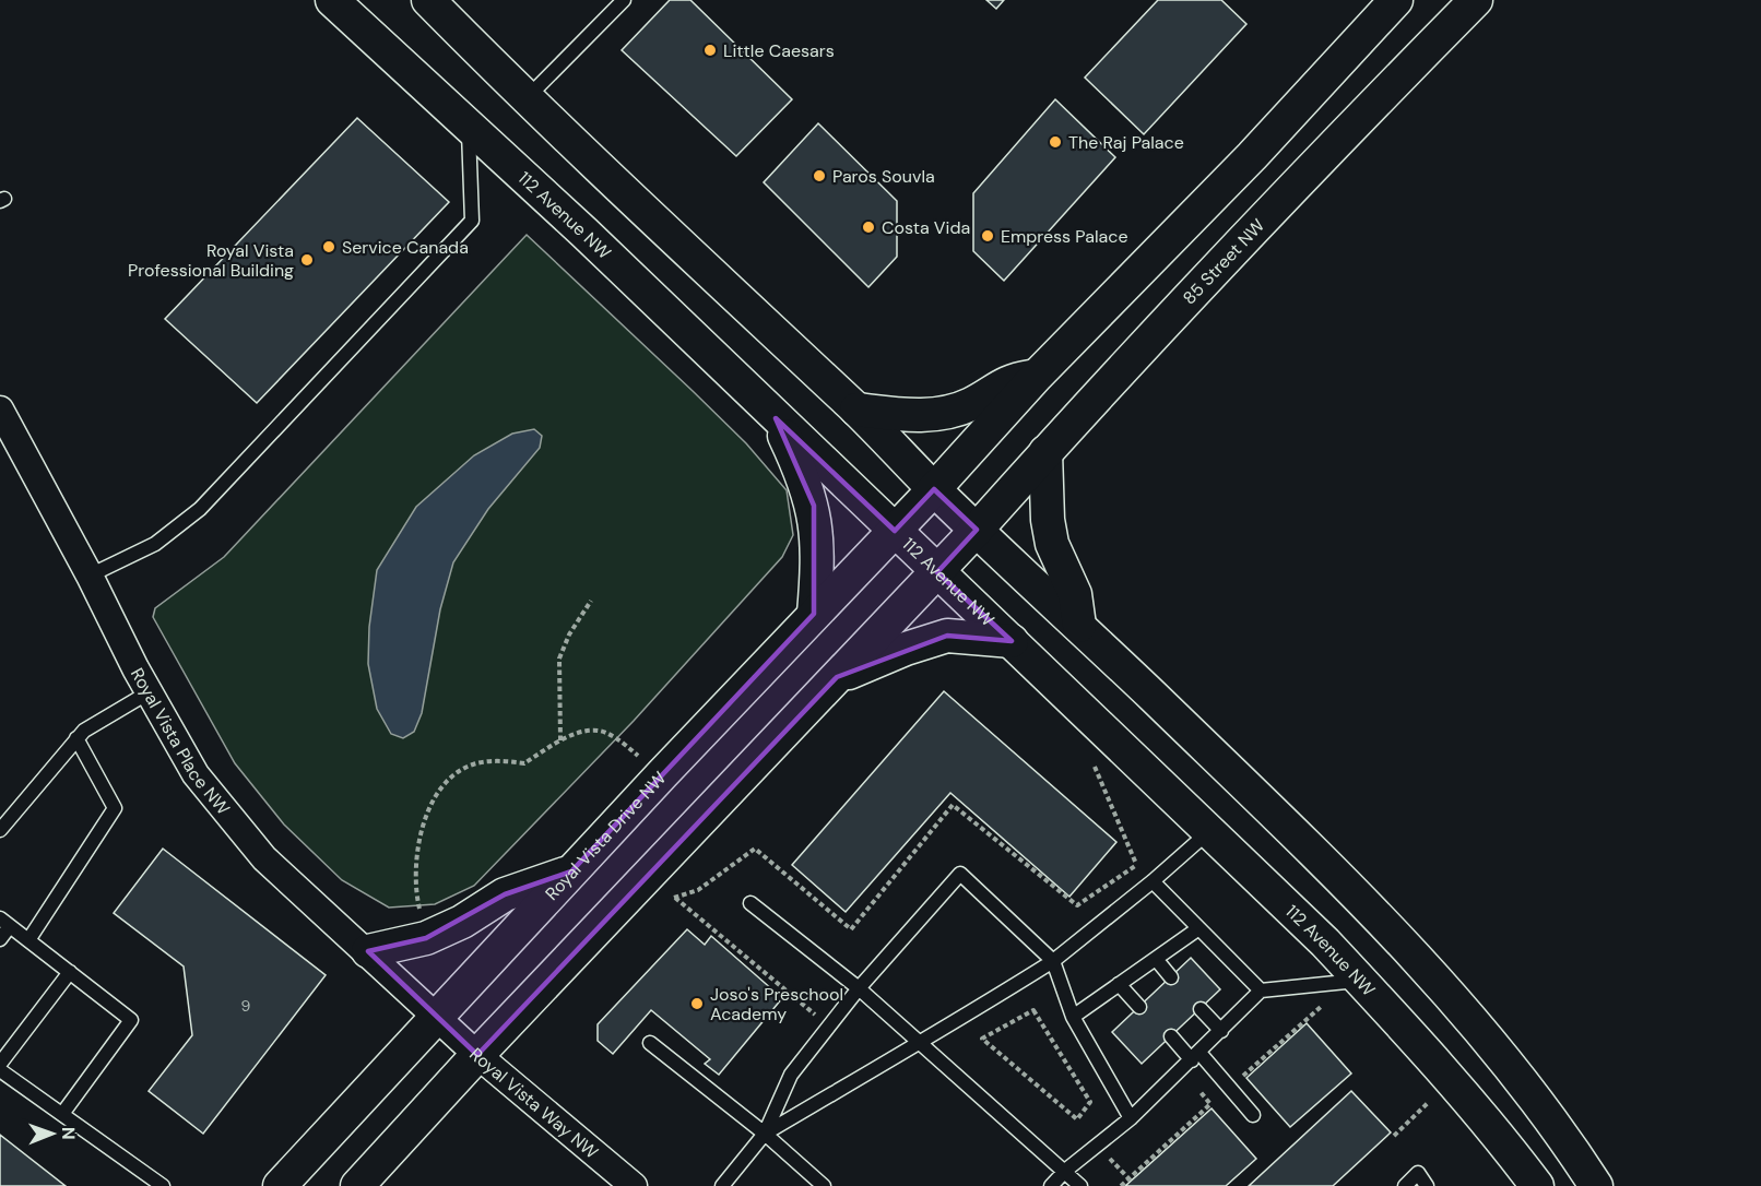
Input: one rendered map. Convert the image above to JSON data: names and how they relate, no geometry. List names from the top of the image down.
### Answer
{
  "streets": {
    "street": [
      "112 Avenue NW",
      "85 Street NW",
      "Royal Vista Place NW",
      "Royal Vista Drive NW",
      "Royal Vista Way NW"
    ]
  },
  "crossings": [
    ["112 Avenue NW", "Royal Vista Drive NW"],
    ["Royal Vista Place NW", "Royal Vista Drive NW"],
    ["Royal Vista Place NW", "Royal Vista Way NW"],
    ["Royal Vista Drive NW", "Royal Vista Way NW"]
  ],
  "places": [
    "Little Caesars",
    "The Raj Palace",
    "Paros Souvla",
    "Costa Vida",
    "Empress Palace",
    "Service Canada",
    "Royal Vista Professional Building",
    "Joso's Preschool Academy"
  ],
  "house_numbers": ["9"],
  "north": "right"
}
